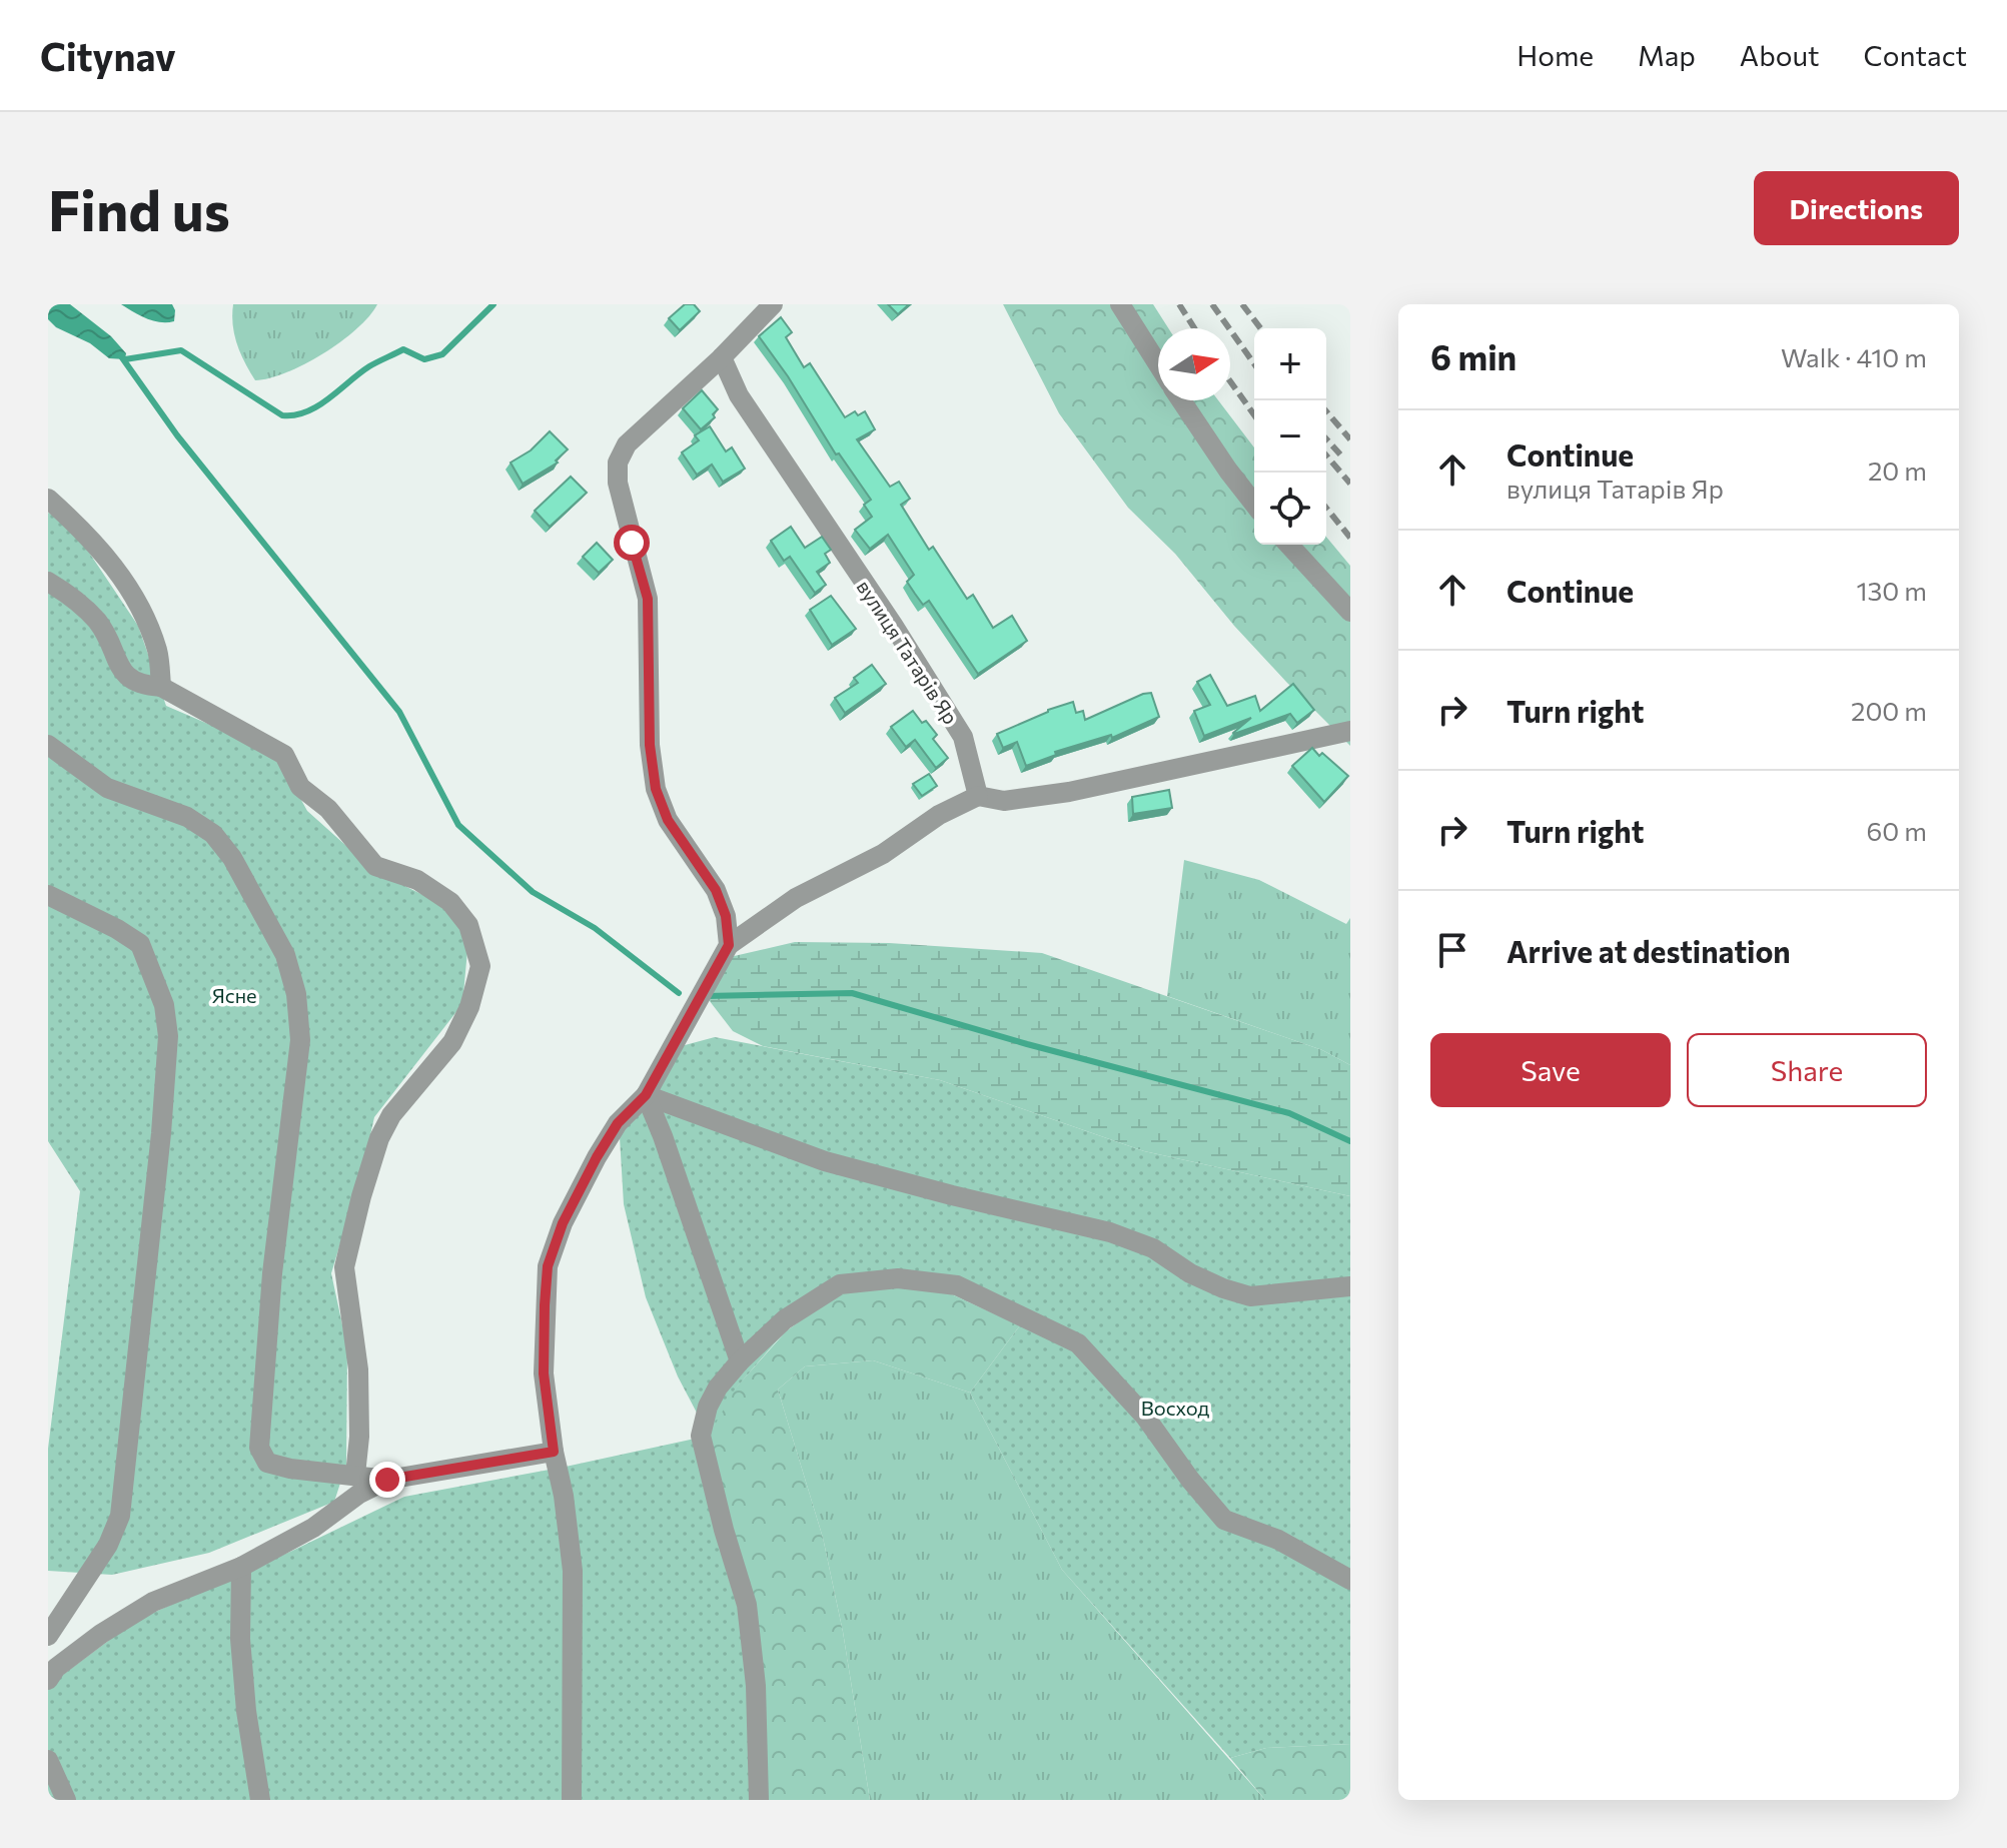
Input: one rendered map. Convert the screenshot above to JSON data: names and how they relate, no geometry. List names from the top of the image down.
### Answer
{
  "streets": {
    "street": ["вулиця Татарів Яр"]
  },
  "parks": ["Ясне", "Восход"],
  "north": "right",
  "page": {
    "header": "Citynav",
    "nav": [
      "Home",
      "Map",
      "About",
      "Contact"
    ],
    "buttons": [
      "Directions",
      ["Save", "Share"]
    ],
    "title": "Find us",
    "heading": ["6 min", "Walk · 410 m"],
    "map_buttons": ["+", "−"],
    "list": [
      ["Continue", "вулиця Татарів Яр", "20 m"],
      ["Continue", "130 m"],
      ["Turn right", "200 m"],
      ["Turn right", "60 m"],
      "Arrive at destination"
    ]
  }
}
